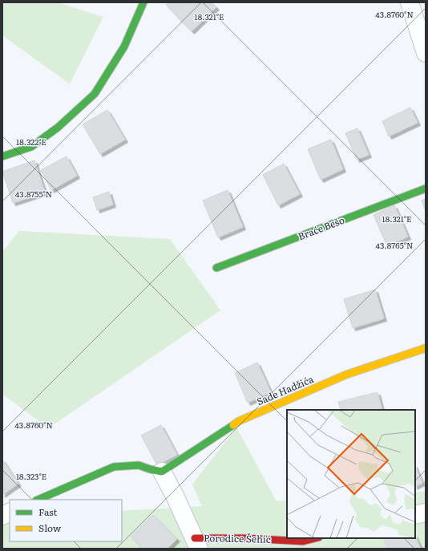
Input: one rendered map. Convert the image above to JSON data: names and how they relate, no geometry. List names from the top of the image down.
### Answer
{
  "streets": {
    "street": ["Braće Bešo", "Sade Hadžića", "Porodice Šehić"]
  },
  "crossings": [
    ["Sade Hadžića", "Porodice Šehić"]
  ],
  "legend": ["Fast", "Slow"],
  "coordinates": [
    "43.8760°N",
    "18.321°E",
    "18.322°E",
    "43.8755°N",
    "43.8765°N",
    "18.323°E"
  ]
}
